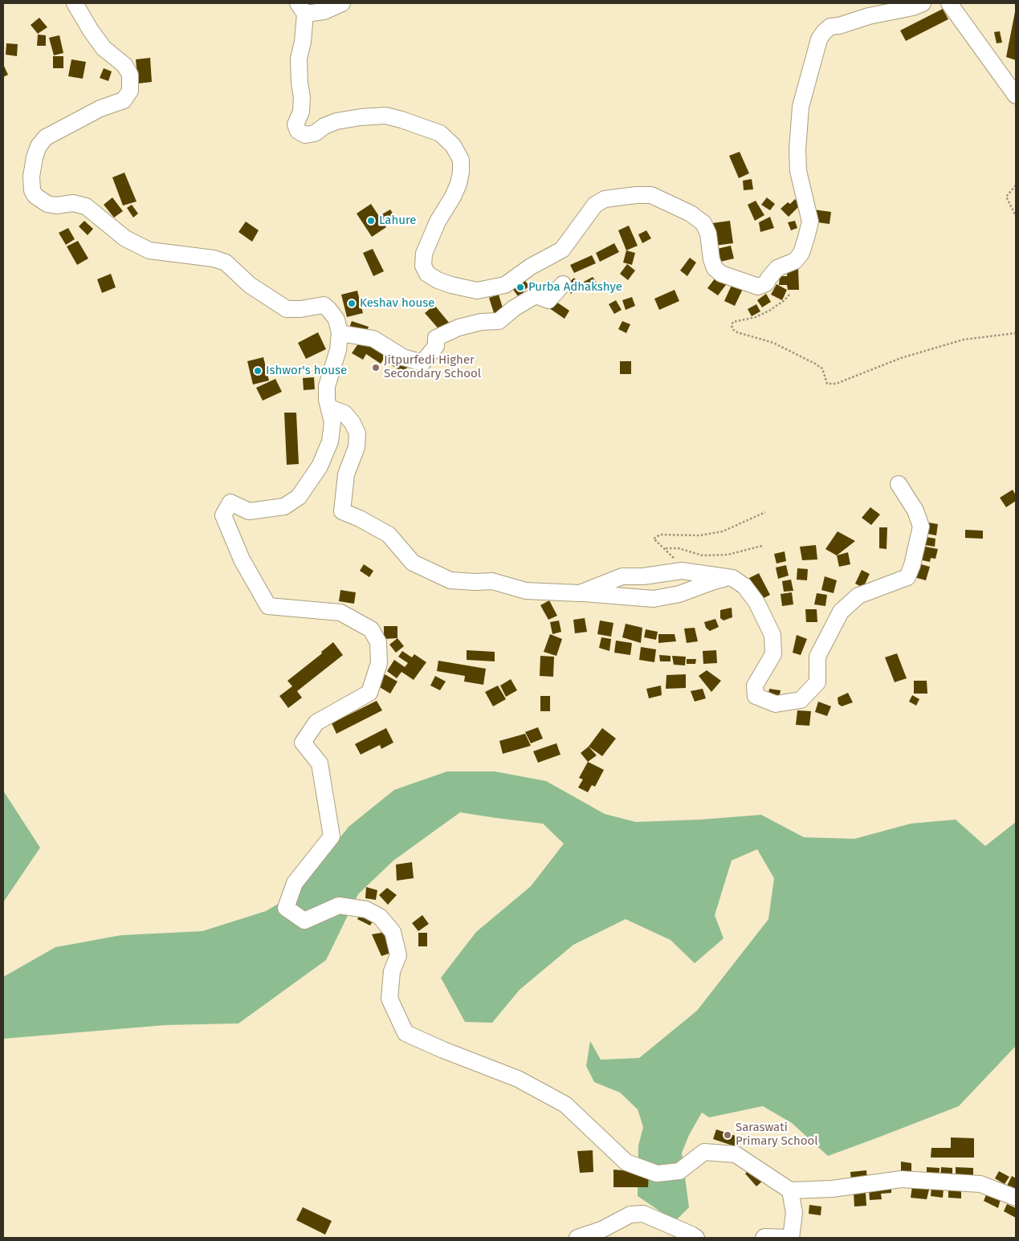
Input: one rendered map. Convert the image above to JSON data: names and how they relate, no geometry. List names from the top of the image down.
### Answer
{
  "places": [
    "Lahure",
    "Purba Adhakshye",
    "Keshav house",
    "Jitpurfedi Higher Secondary School",
    "Ishwor's house",
    "Saraswati Primary School"
  ]
}
